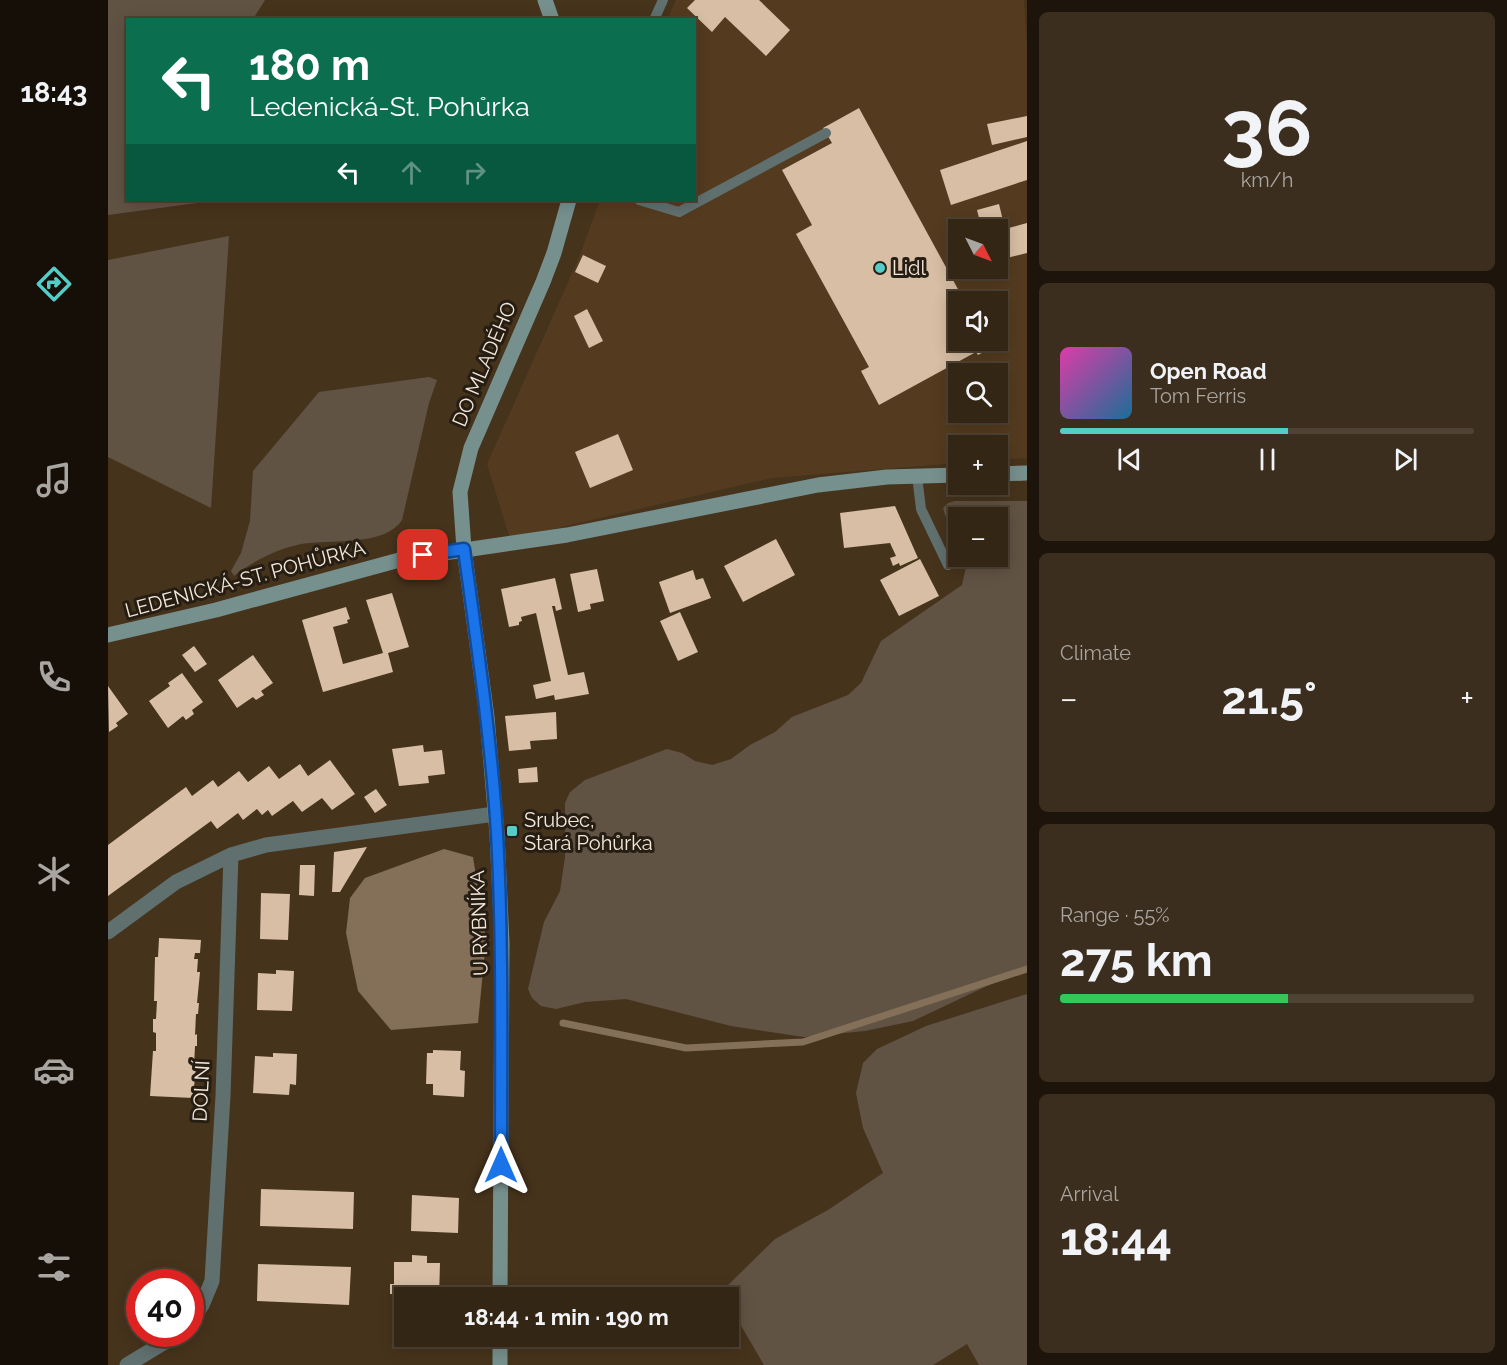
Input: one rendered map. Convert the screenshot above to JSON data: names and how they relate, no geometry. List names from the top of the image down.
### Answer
{
  "streets": {
    "main road": ["DO MLADÉHO", "LEDENICKÁ-ST. POHŮRKA", "U RYBNÍKA"],
    "street": ["DOLNÍ"]
  },
  "crossings": [
    ["DO MLADÉHO", "LEDENICKÁ-ST. POHŮRKA"],
    ["DO MLADÉHO", "U RYBNÍKA"],
    ["LEDENICKÁ-ST. POHŮRKA", "U RYBNÍKA"]
  ],
  "places": {
    "other": ["Lidl"],
    "transit": ["Srubec, Stará Pohůrka"]
  },
  "north": "bottom right",
  "page": {
    "tabs": "18:43",
    "tile": [
      ["36", "km/h"],
      "Climate",
      ["Range · 55%", "275 km"],
      ["Arrival", "18:44"]
    ],
    "turn": ["180 m", "Ledenická-St. Pohůrka"],
    "map_buttons": ["+", "−"],
    "song": ["Open Road", "Tom Ferris"],
    "heat": ["−", "21.5°", "+"],
    "limit": "40",
    "trip": "18:44 · 1 min · 190 m"
  }
}
